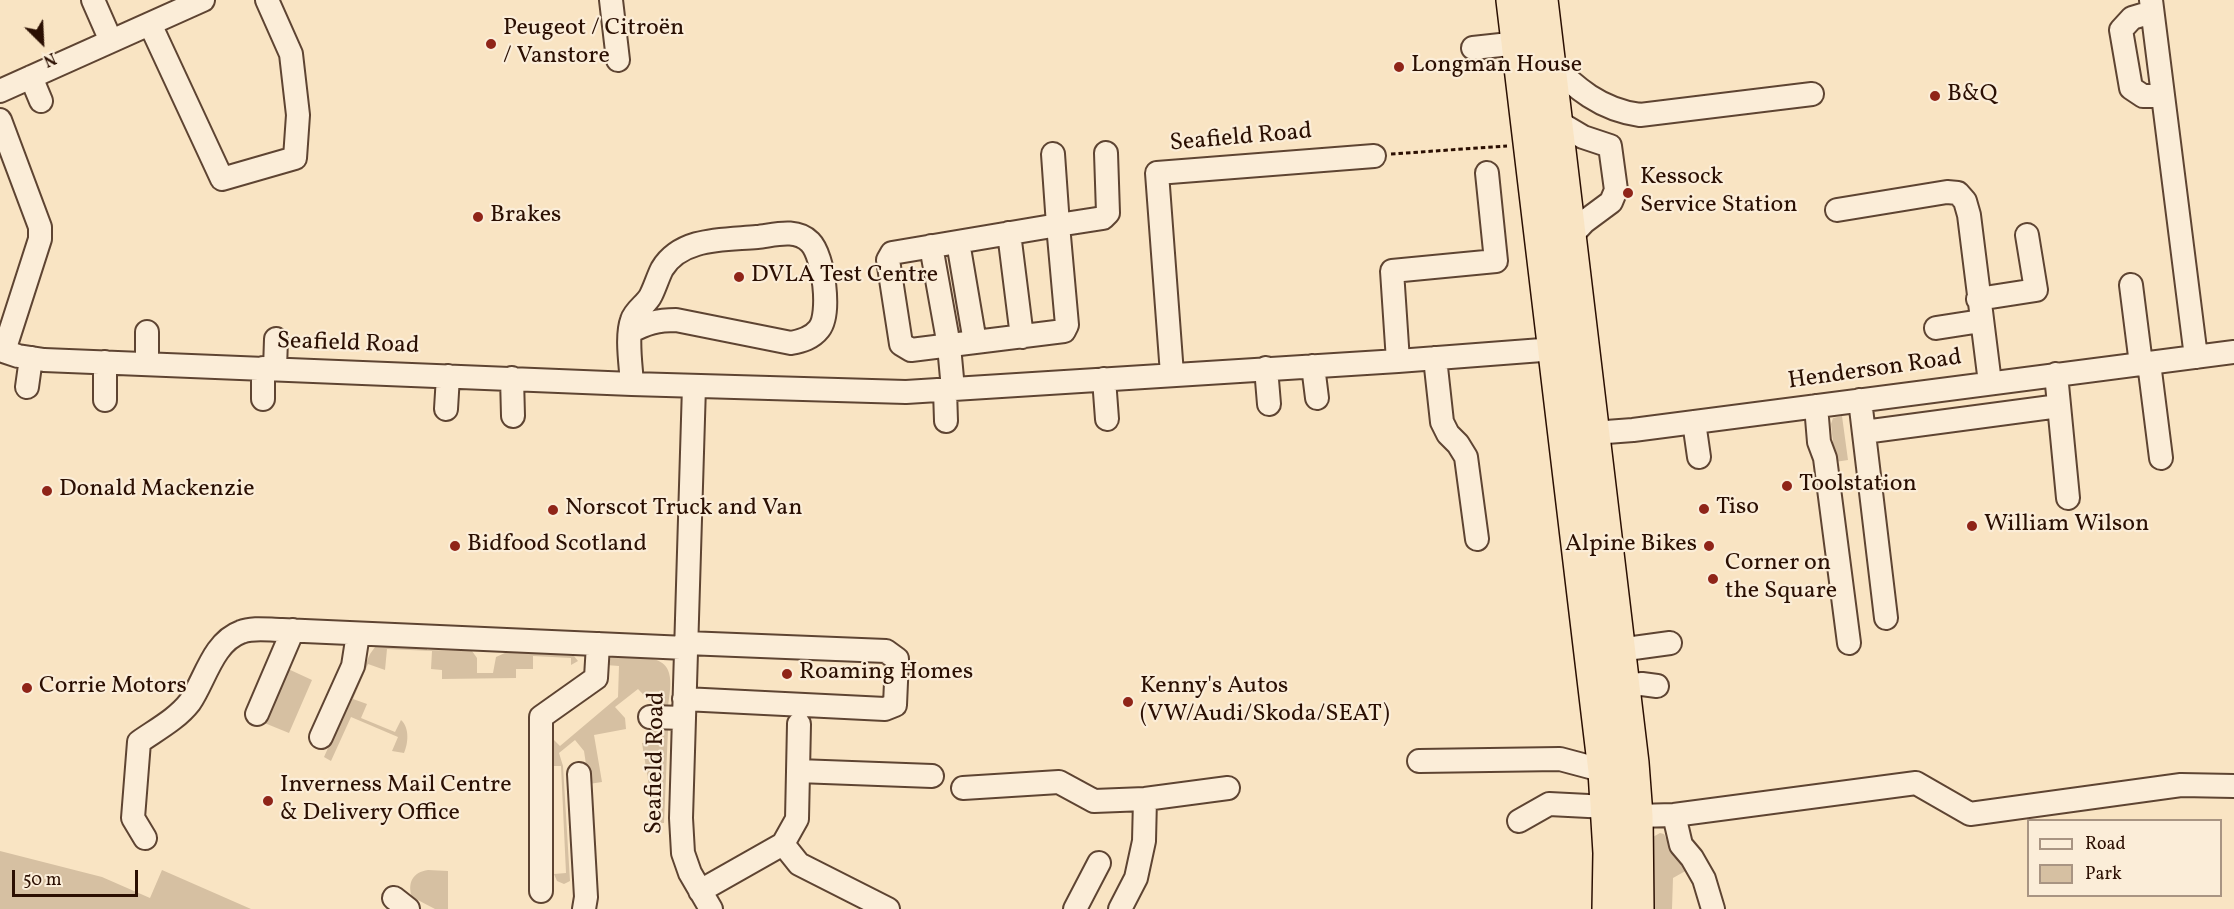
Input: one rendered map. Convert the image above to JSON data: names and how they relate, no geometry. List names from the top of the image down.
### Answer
{
  "streets": {
    "street": ["Seafield Road", "Henderson Road"]
  },
  "places": [
    "Peugeot / Citroën / Vanstore",
    "Longman House",
    "B&Q",
    "Kessock Service Station",
    "Brakes",
    "DVLA Test Centre",
    "Toolstation",
    "Donald Mackenzie",
    "Tiso",
    "Norscot Truck and Van",
    "William Wilson",
    "Bidfood Scotland",
    "Alpine Bikes",
    "Corner on the Square",
    "Roaming Homes",
    "Corrie Motors",
    "Kenny's Autos (VW/Audi/Skoda/SEAT)",
    "Inverness Mail Centre & Delivery Office"
  ],
  "legend": ["Road", "Park"],
  "scale_bar": "50 m",
  "north": "bottom right"
}
